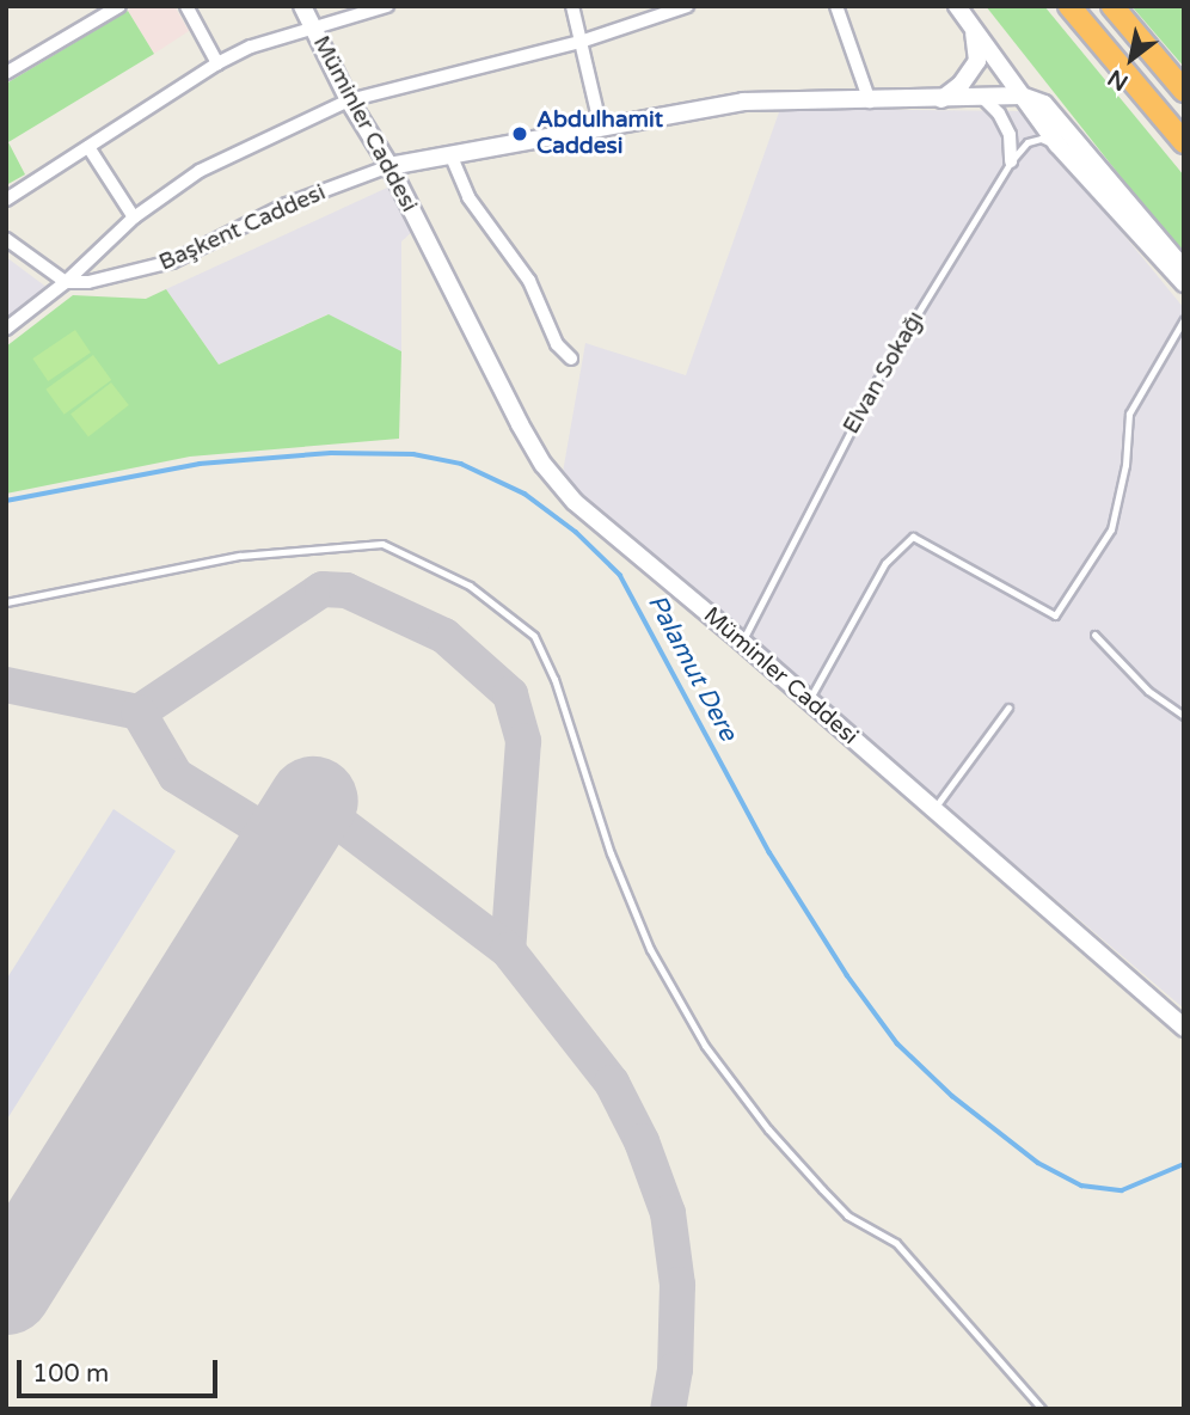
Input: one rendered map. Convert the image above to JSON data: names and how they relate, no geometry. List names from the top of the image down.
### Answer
{
  "streets": {
    "street": ["Müminler Caddesi", "Başkent Caddesi"],
    "lane": ["Elvan Sokağı"]
  },
  "crossings": [
    ["Müminler Caddesi", "Başkent Caddesi"],
    ["Müminler Caddesi", "Elvan Sokağı"]
  ],
  "water": ["Palamut Dere"],
  "places": ["Abdulhamit Caddesi"],
  "scale_bar": "100 m",
  "north": "bottom left"
}
